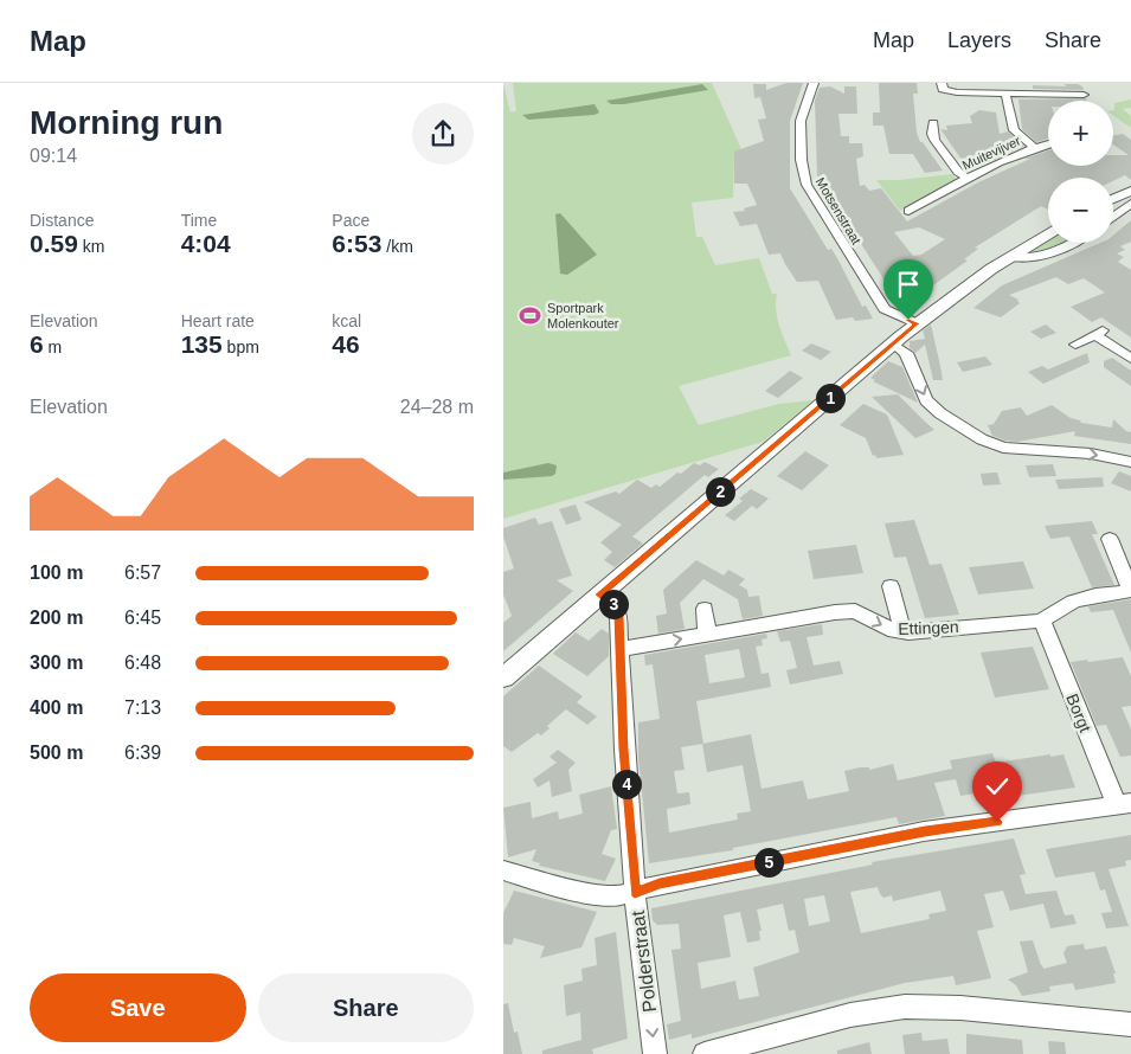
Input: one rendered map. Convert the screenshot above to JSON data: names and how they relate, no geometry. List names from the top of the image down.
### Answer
{
  "streets": {
    "street": [
      "Muitevijver",
      "Motsenstraat",
      "Ettingen",
      "Borgt",
      "Polderstraat"
    ]
  },
  "crossings": [
    ["Ettingen", "Borgt"],
    ["Ettingen", "Polderstraat"]
  ],
  "one_way": ["Ettingen"],
  "places": {
    "sports": ["Sportpark Molenkouter"]
  },
  "page": {
    "header": "Map",
    "nav": ["Map", "Layers", "Share"],
    "heading": ["Morning run", "09:14"],
    "map_buttons": ["+", "−"],
    "stats": [
      ["Distance", "0.59 km"],
      ["Time", "4:04"],
      ["Pace", "6:53 /km"],
      ["Elevation", "6 m"],
      ["Heart rate", "135 bpm"],
      ["kcal", "46"]
    ],
    "pins": [
      "1",
      "2",
      "3",
      "4",
      "5"
    ],
    "chart": ["Elevation", "24–28 m"],
    "list": [
      {
        "name": "100 m",
        "note": "6:57"
      },
      {
        "name": "200 m",
        "note": "6:45"
      },
      {
        "name": "300 m",
        "note": "6:48"
      },
      {
        "name": "400 m",
        "note": "7:13"
      },
      {
        "name": "500 m",
        "note": "6:39"
      }
    ],
    "buttons": ["Save", "Share"]
  }
}
